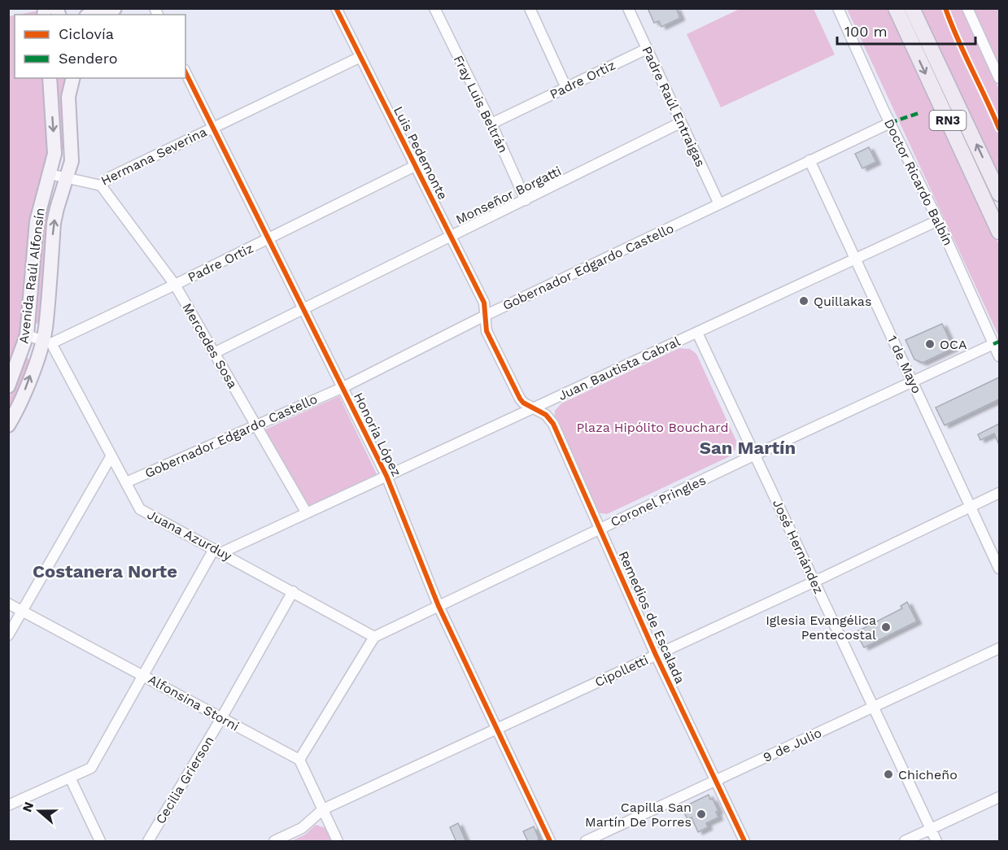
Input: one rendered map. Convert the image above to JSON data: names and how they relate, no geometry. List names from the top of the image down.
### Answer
{
  "streets": {
    "highway": ["RN3"],
    "main road": ["Avenida Raúl Alfonsín"],
    "street": [
      "Padre Ortiz",
      "Fray Luis Beltrán",
      "Padre Raúl Entraigas",
      "Luis Pedemonte",
      "Hermana Severina",
      "Doctor Ricardo Balbín",
      "Monseñor Borgatti",
      "Gobernador Edgardo Castello",
      "Mercedes Sosa",
      "1 de Mayo",
      "Juan Bautista Cabral",
      "Honoria López",
      "Coronel Pringles",
      "Juana Azurduy",
      "José Hernández",
      "Remedios de Escalada",
      "Cipolletti",
      "Alfonsina Storni",
      "9 de Julio",
      "Cecilia Grierson"
    ]
  },
  "crossings": [
    ["Padre Ortiz", "Fray Luis Beltrán"],
    ["Padre Ortiz", "Padre Raúl Entraigas"],
    ["Padre Ortiz", "Luis Pedemonte"],
    ["Padre Ortiz", "Avenida Raúl Alfonsín"],
    ["Padre Ortiz", "Mercedes Sosa"],
    ["Padre Ortiz", "Honoria López"],
    ["Padre Ortiz", "Juana Azurduy"],
    ["Fray Luis Beltrán", "Monseñor Borgatti"],
    ["Padre Raúl Entraigas", "Monseñor Borgatti"],
    ["Padre Raúl Entraigas", "Gobernador Edgardo Castello"],
    ["Luis Pedemonte", "Hermana Severina"],
    ["Luis Pedemonte", "Monseñor Borgatti"],
    ["Luis Pedemonte", "Gobernador Edgardo Castello"],
    ["Luis Pedemonte", "Juan Bautista Cabral"],
    ["Luis Pedemonte", "Remedios de Escalada"],
    ["Hermana Severina", "Avenida Raúl Alfonsín"],
    ["Hermana Severina", "Mercedes Sosa"],
    ["Hermana Severina", "Honoria López"],
    ["Doctor Ricardo Balbín", "Gobernador Edgardo Castello"],
    ["Doctor Ricardo Balbín", "Juan Bautista Cabral"],
    ["Doctor Ricardo Balbín", "Coronel Pringles"],
    ["Monseñor Borgatti", "Mercedes Sosa"],
    ["Monseñor Borgatti", "Honoria López"],
    ["Gobernador Edgardo Castello", "Mercedes Sosa"],
    ["Gobernador Edgardo Castello", "1 de Mayo"],
    ["Gobernador Edgardo Castello", "Honoria López"],
    ["Gobernador Edgardo Castello", "Juana Azurduy"],
    ["Avenida Raúl Alfonsín", "Juana Azurduy"],
    ["Mercedes Sosa", "Juan Bautista Cabral"],
    ["1 de Mayo", "Juan Bautista Cabral"],
    ["1 de Mayo", "Coronel Pringles"],
    ["1 de Mayo", "Cipolletti"],
    ["Juan Bautista Cabral", "Honoria López"],
    ["Juan Bautista Cabral", "Juana Azurduy"],
    ["Juan Bautista Cabral", "José Hernández"],
    ["Juan Bautista Cabral", "Remedios de Escalada"],
    ["Honoria López", "Coronel Pringles"],
    ["Honoria López", "Cipolletti"],
    ["Coronel Pringles", "Juana Azurduy"],
    ["Coronel Pringles", "José Hernández"],
    ["Coronel Pringles", "Remedios de Escalada"],
    ["Juana Azurduy", "Cecilia Grierson"],
    ["José Hernández", "Cipolletti"],
    ["José Hernández", "9 de Julio"],
    ["Remedios de Escalada", "Cipolletti"],
    ["Remedios de Escalada", "9 de Julio"],
    ["Alfonsina Storni", "Cecilia Grierson"]
  ],
  "districts": ["San Martín", "Costanera Norte"],
  "parks": ["Plaza Hipólito Bouchard"],
  "places": [
    "Quillakas",
    "OCA",
    "Iglesia Evangélica Pentecostal",
    "Chicheño",
    "Capilla San Martín De Porres"
  ],
  "legend": ["Ciclovía", "Sendero"],
  "scale_bar": "100 m",
  "north": "left"
}
